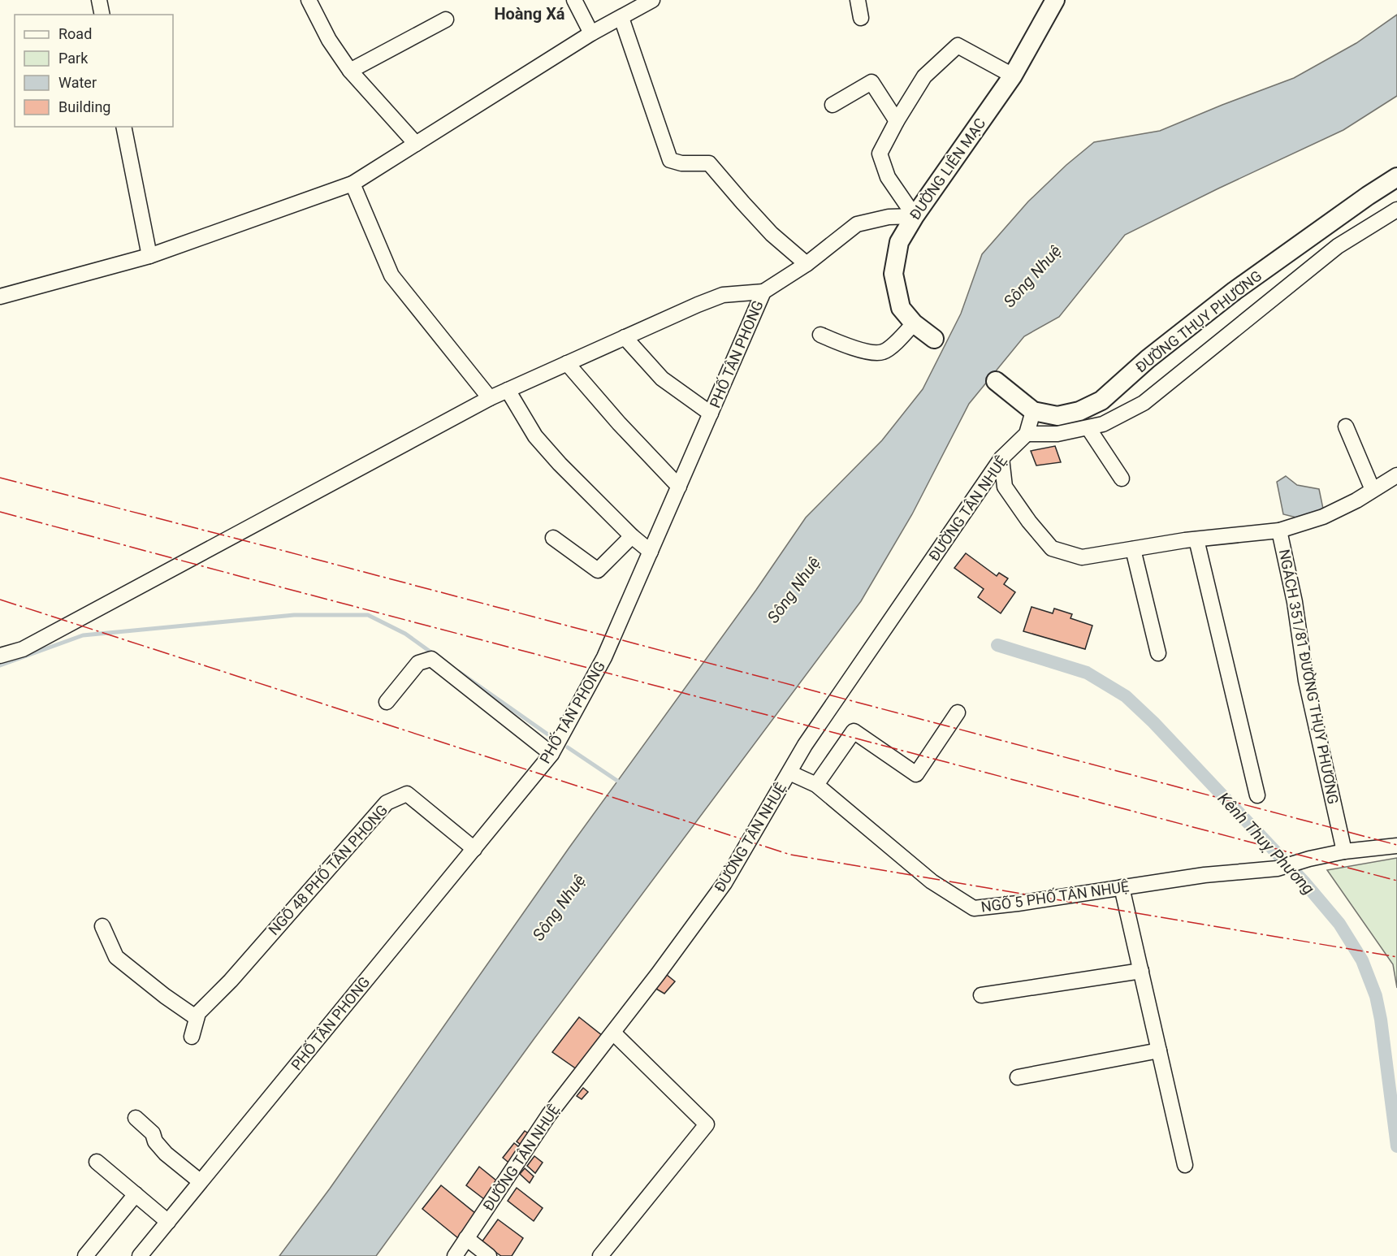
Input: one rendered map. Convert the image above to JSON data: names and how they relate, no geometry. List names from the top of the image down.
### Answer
{
  "streets": {
    "main road": ["ĐƯỜNG LIÊN MẠC", "ĐƯỜNG THỤY PHƯƠNG"],
    "street": [
      "PHỐ TÂN PHONG",
      "ĐƯỜNG TÂN NHUỆ",
      "NGÁCH 351/81 ĐƯỜNG THỤY PHƯƠNG",
      "NGÕ 48 PHỐ TÂN PHONG",
      "NGÕ 5 PHỐ TÂN NHUỆ"
    ]
  },
  "crossings": [
    ["ĐƯỜNG LIÊN MẠC", "PHỐ TÂN PHONG"],
    ["ĐƯỜNG THỤY PHƯƠNG", "ĐƯỜNG TÂN NHUỆ"],
    ["PHỐ TÂN PHONG", "NGÕ 48 PHỐ TÂN PHONG"],
    ["ĐƯỜNG TÂN NHUỆ", "NGÕ 5 PHỐ TÂN NHUỆ"],
    ["NGÁCH 351/81 ĐƯỜNG THỤY PHƯƠNG", "NGÕ 5 PHỐ TÂN NHUỆ"]
  ],
  "districts": ["Hoàng Xá"],
  "water": ["Sông Nhuệ", "Kênh Thuỵ Phương"],
  "legend": [
    "Road",
    "Park",
    "Water",
    "Building"
  ]
}
